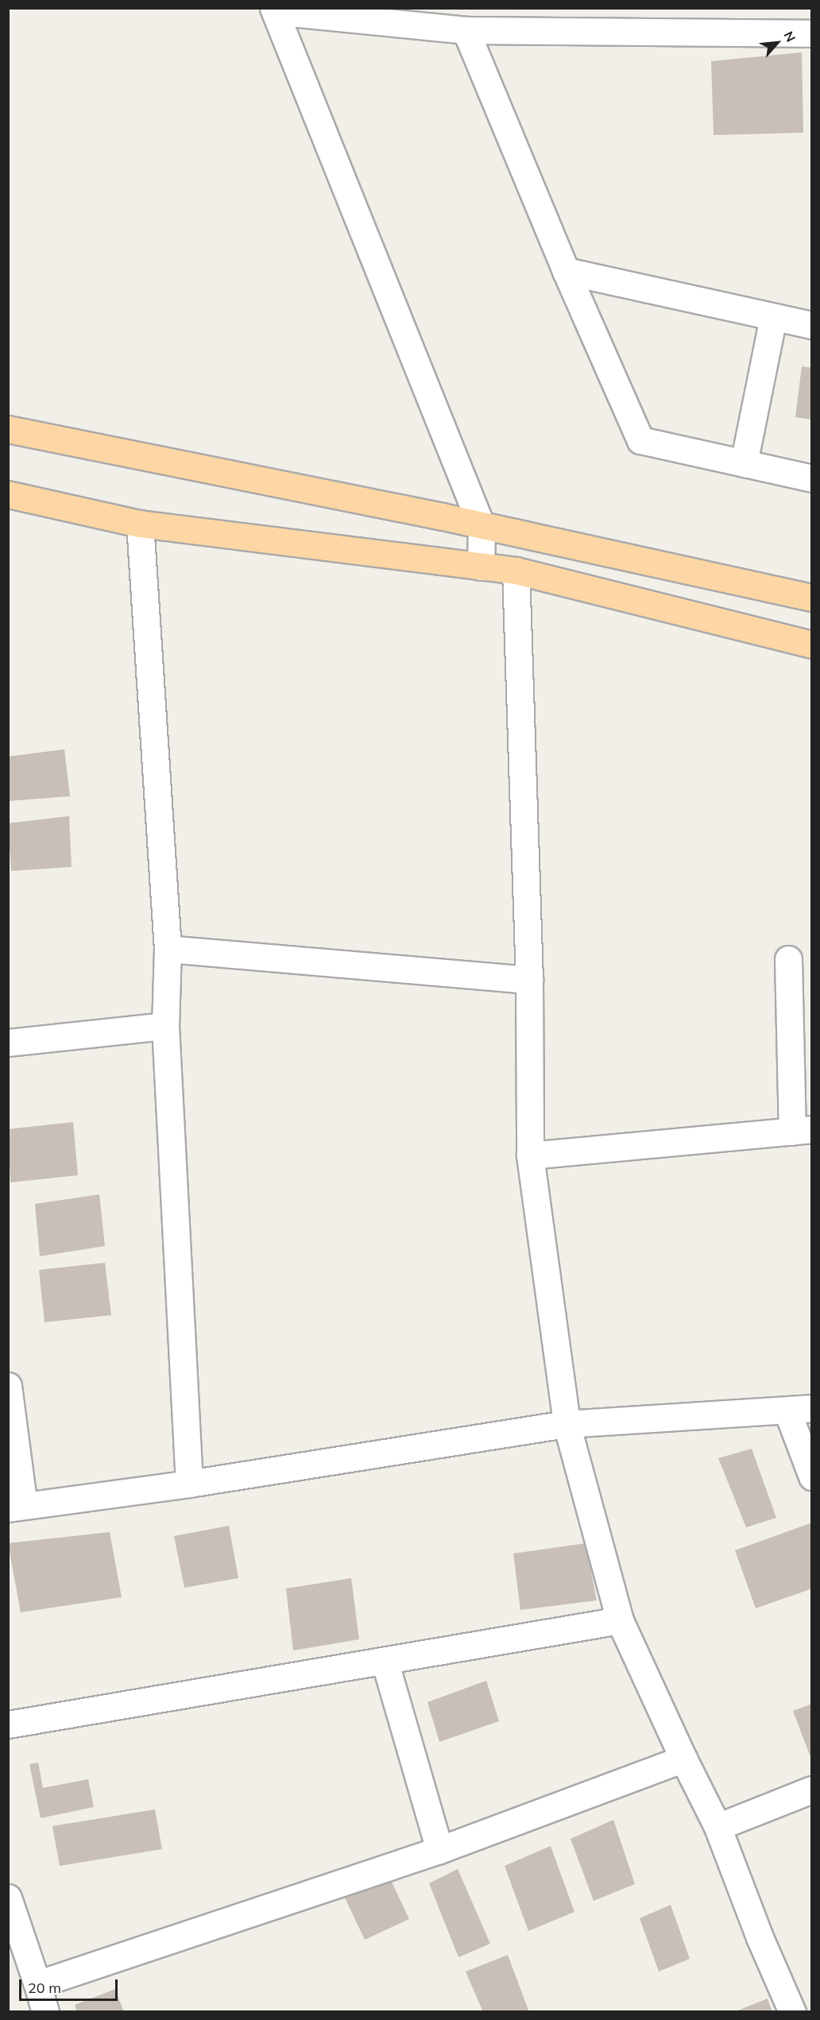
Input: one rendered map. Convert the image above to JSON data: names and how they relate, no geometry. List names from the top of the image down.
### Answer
{
  "scale_bar": "20 m",
  "north": "top right"
}
